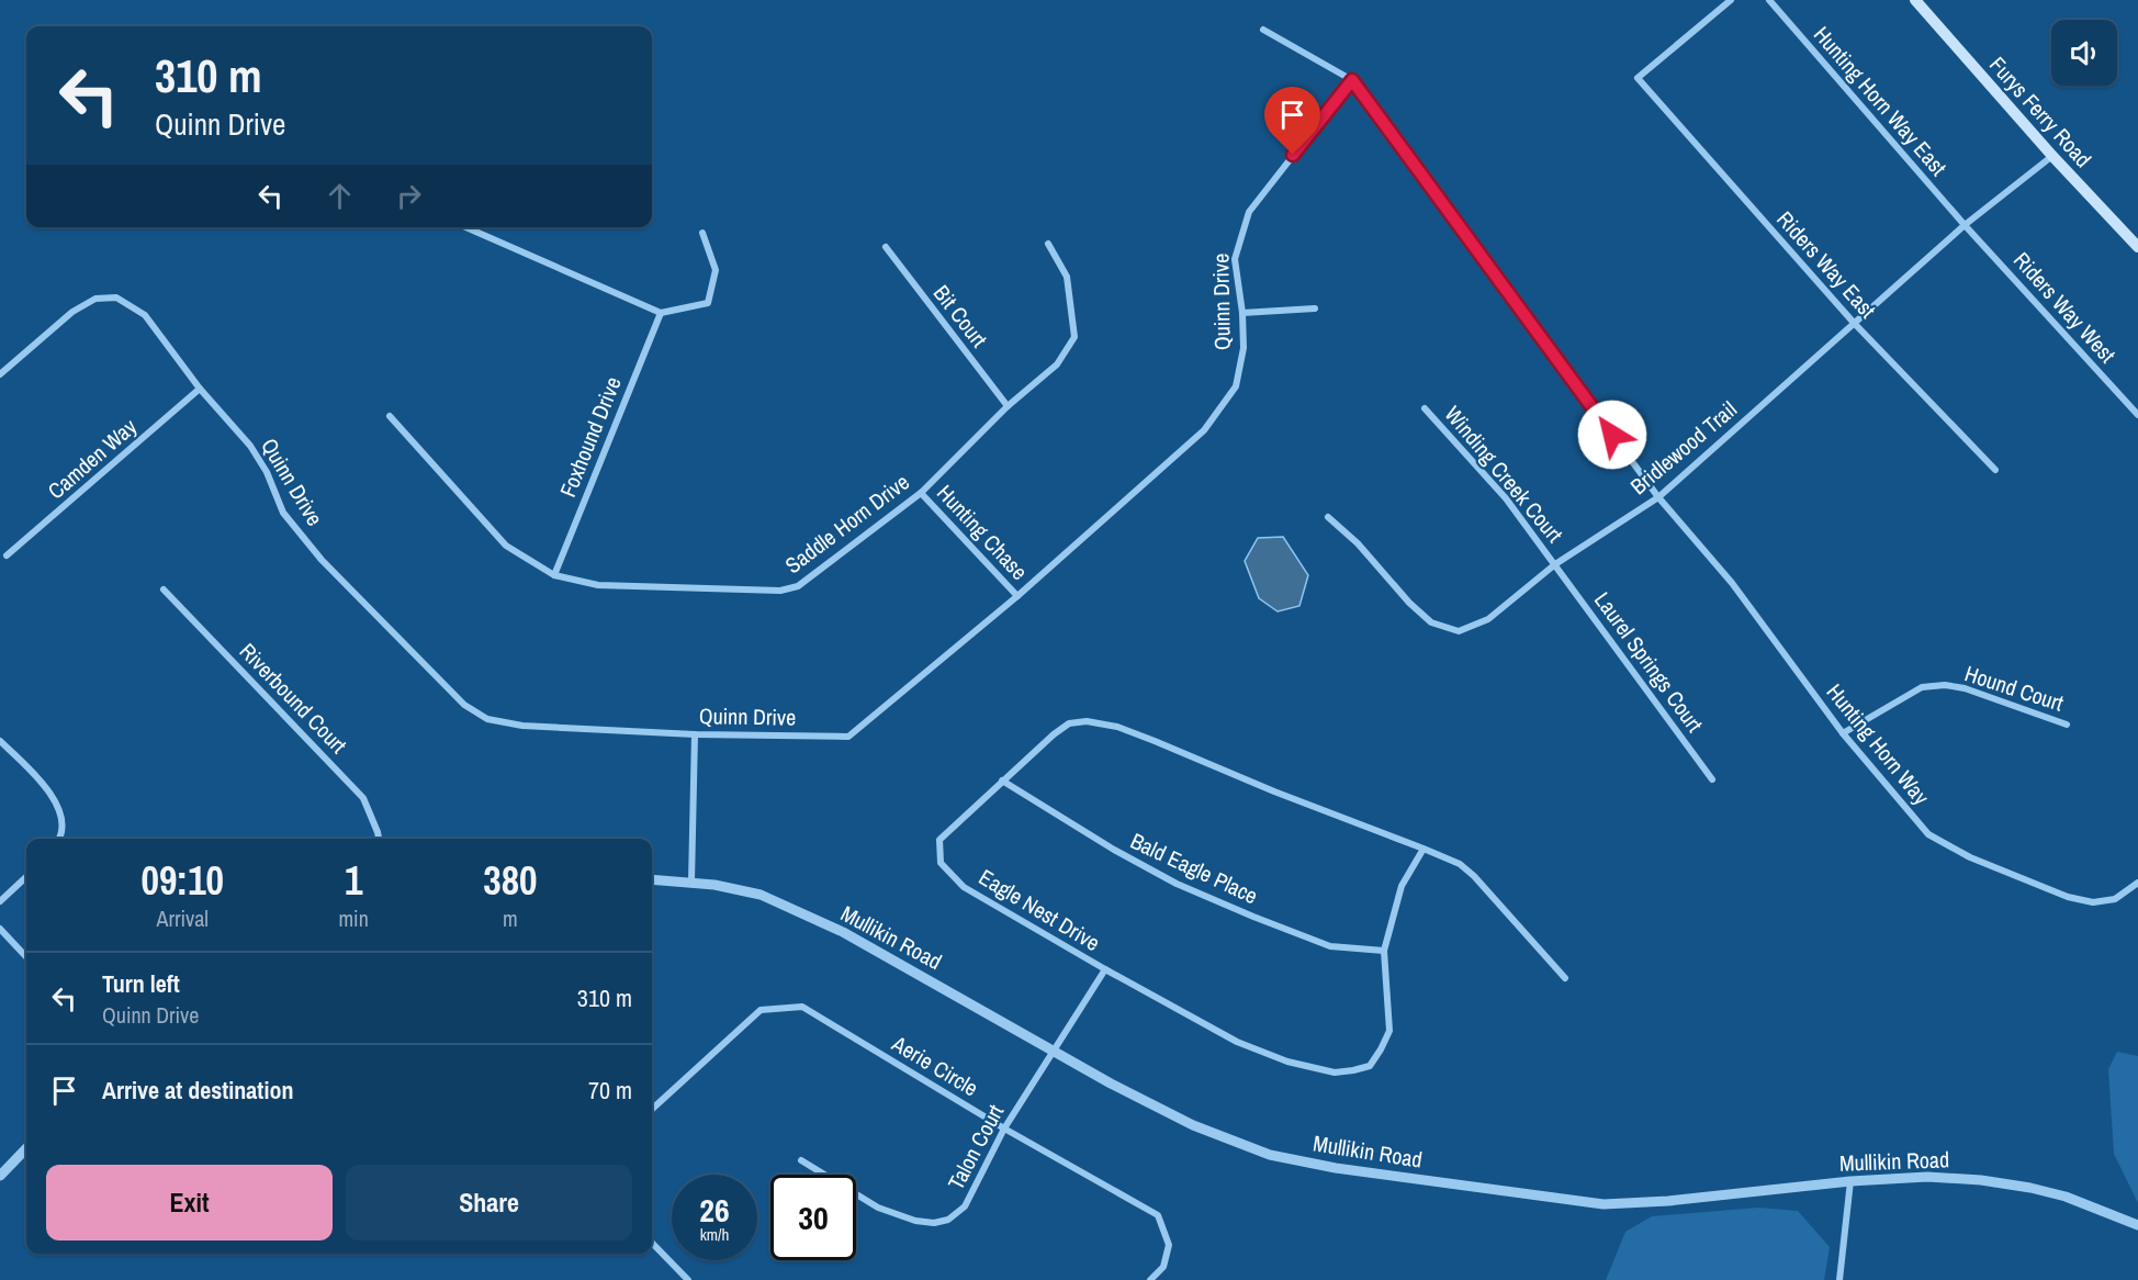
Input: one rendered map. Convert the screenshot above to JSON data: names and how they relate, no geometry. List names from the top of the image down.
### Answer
{
  "streets": {
    "main road": ["Furys Ferry Road"],
    "street": [
      "Hunting Horn Way East",
      "Riders Way East",
      "Quinn Drive",
      "Riders Way West",
      "Bit Court",
      "Foxhound Drive",
      "Bridlewood Trail",
      "Camden Way",
      "Winding Creek Court",
      "Saddle Horn Drive",
      "Hunting Chase",
      "Laurel Springs Court",
      "Hound Court",
      "Riverbound Court",
      "Hunting Horn Way",
      "Bald Eagle Place",
      "Eagle Nest Drive",
      "Mullikin Road",
      "Aerie Circle",
      "Talon Court"
    ]
  },
  "crossings": [
    ["Hunting Horn Way East", "Riders Way West"],
    ["Hunting Horn Way East", "Bridlewood Trail"],
    ["Furys Ferry Road", "Bridlewood Trail"],
    ["Riders Way East", "Bridlewood Trail"],
    ["Quinn Drive", "Camden Way"],
    ["Quinn Drive", "Hunting Chase"],
    ["Quinn Drive", "Hunting Horn Way"],
    ["Riders Way West", "Bridlewood Trail"],
    ["Bit Court", "Saddle Horn Drive"],
    ["Foxhound Drive", "Saddle Horn Drive"],
    ["Bridlewood Trail", "Winding Creek Court"],
    ["Bridlewood Trail", "Laurel Springs Court"],
    ["Bridlewood Trail", "Hunting Horn Way"],
    ["Winding Creek Court", "Laurel Springs Court"],
    ["Saddle Horn Drive", "Hunting Chase"],
    ["Hound Court", "Hunting Horn Way"],
    ["Bald Eagle Place", "Eagle Nest Drive"],
    ["Eagle Nest Drive", "Talon Court"],
    ["Mullikin Road", "Talon Court"],
    ["Aerie Circle", "Talon Court"]
  ],
  "page": {
    "turn": ["310 m", "Quinn Drive"],
    "eta": [
      "09:10",
      "Arrival",
      "1",
      "min",
      "380",
      "m"
    ],
    "list": [
      {
        "name": "Turn left",
        "note": "Quinn Drive",
        "value": "310 m"
      },
      {
        "name": "Arrive at destination",
        "value": "70 m"
      }
    ],
    "buttons": ["Exit", "Share"],
    "speed": "26 km/h",
    "limit": "30"
  }
}
